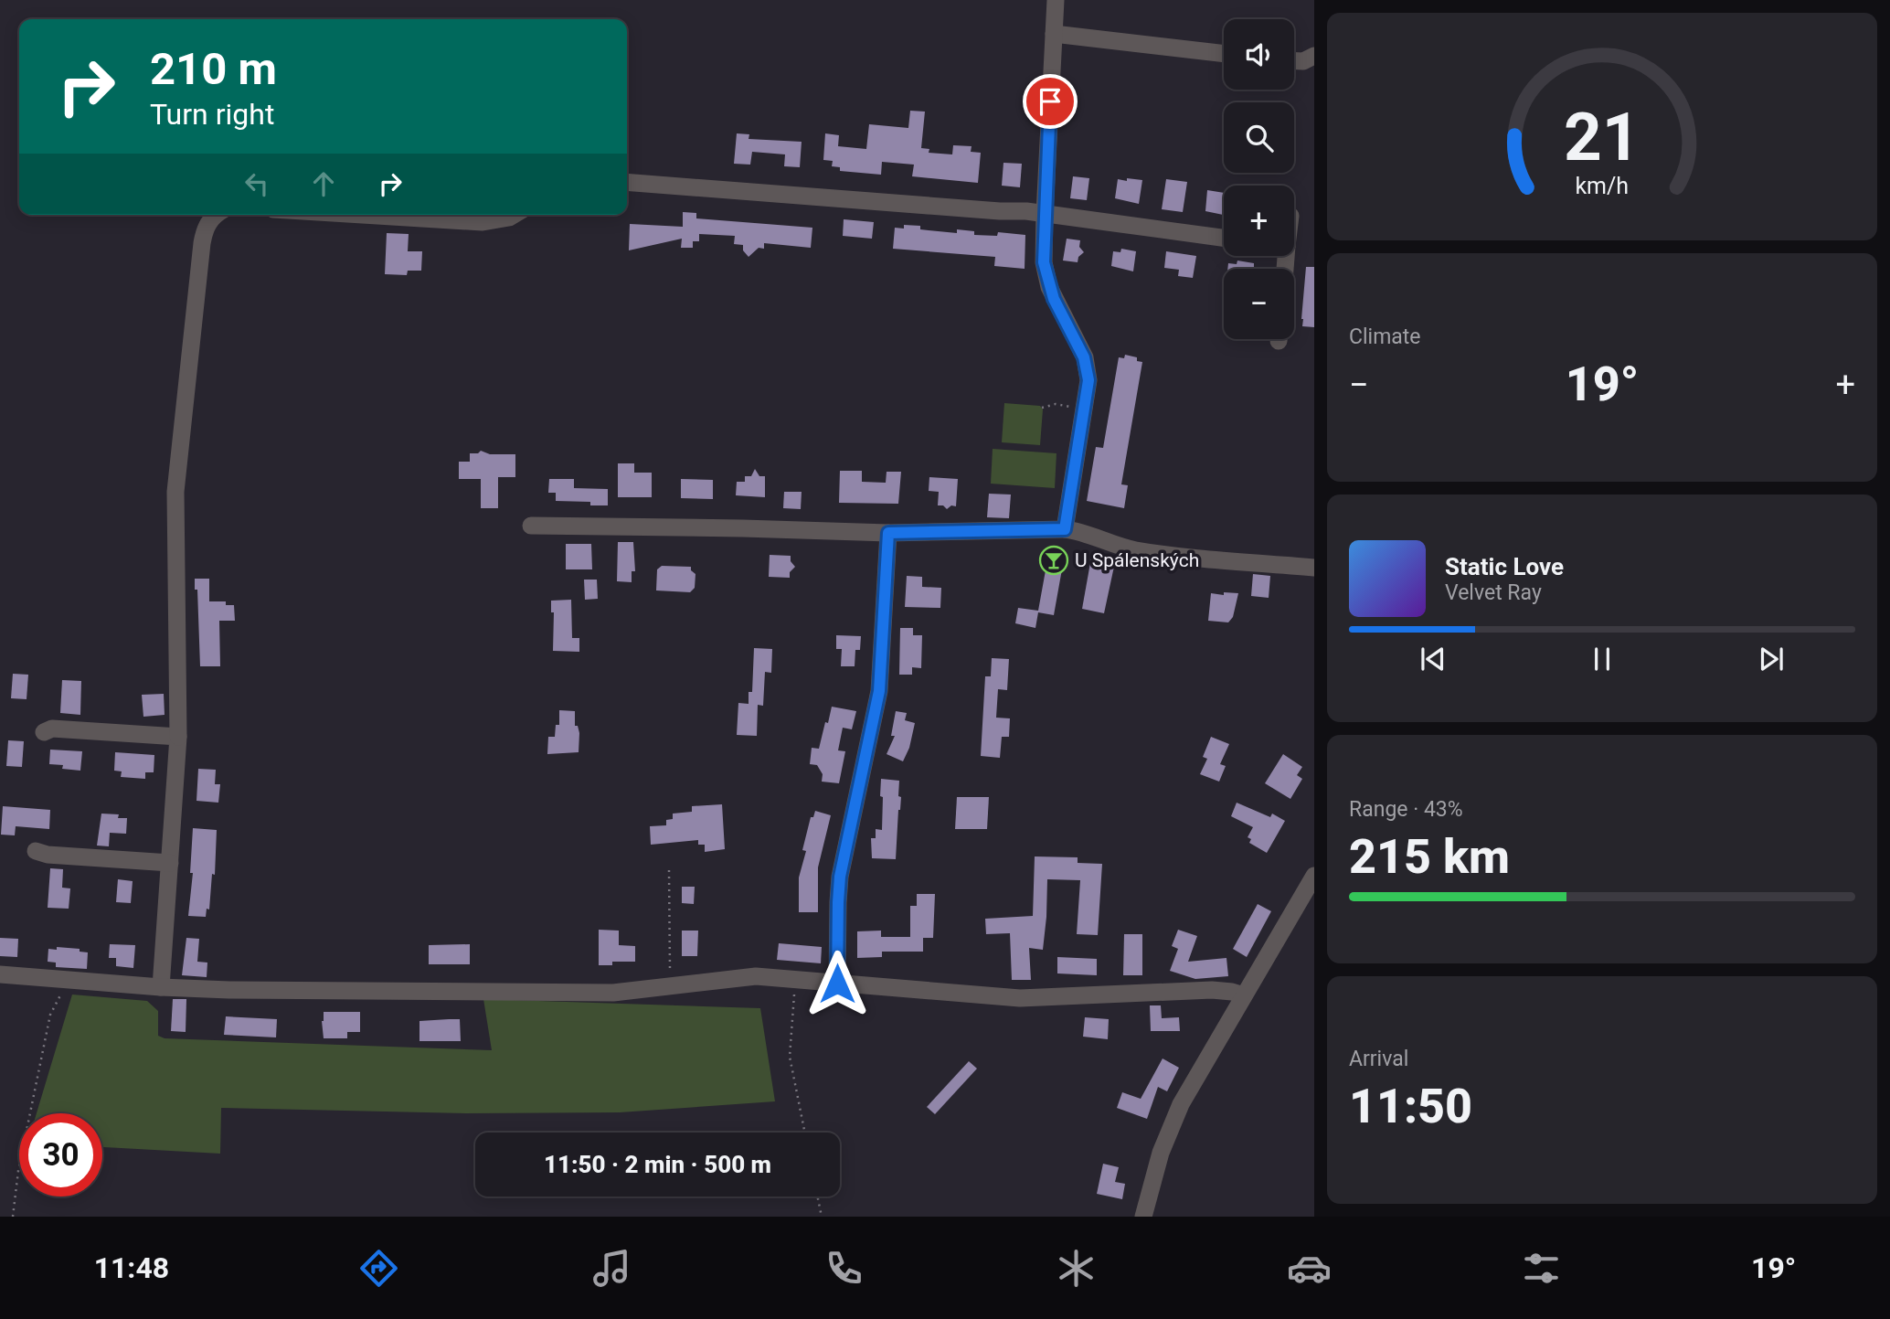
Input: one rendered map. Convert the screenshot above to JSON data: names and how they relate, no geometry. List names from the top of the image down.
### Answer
{
  "places": {
    "bar": ["U Spálenských"]
  },
  "page": {
    "map_buttons": ["+", "−"],
    "turn": ["210 m", "Turn right"],
    "tile": [
      "Climate",
      ["Range · 43%", "215 km"],
      ["Arrival", "11:50"]
    ],
    "heat": ["−", "19°", "+"],
    "song": ["Static Love", "Velvet Ray"],
    "limit": "30",
    "trip": "11:50 · 2 min · 500 m",
    "tabs": ["11:48", "19°"],
    "gauge": ["21", "km/h"]
  }
}
